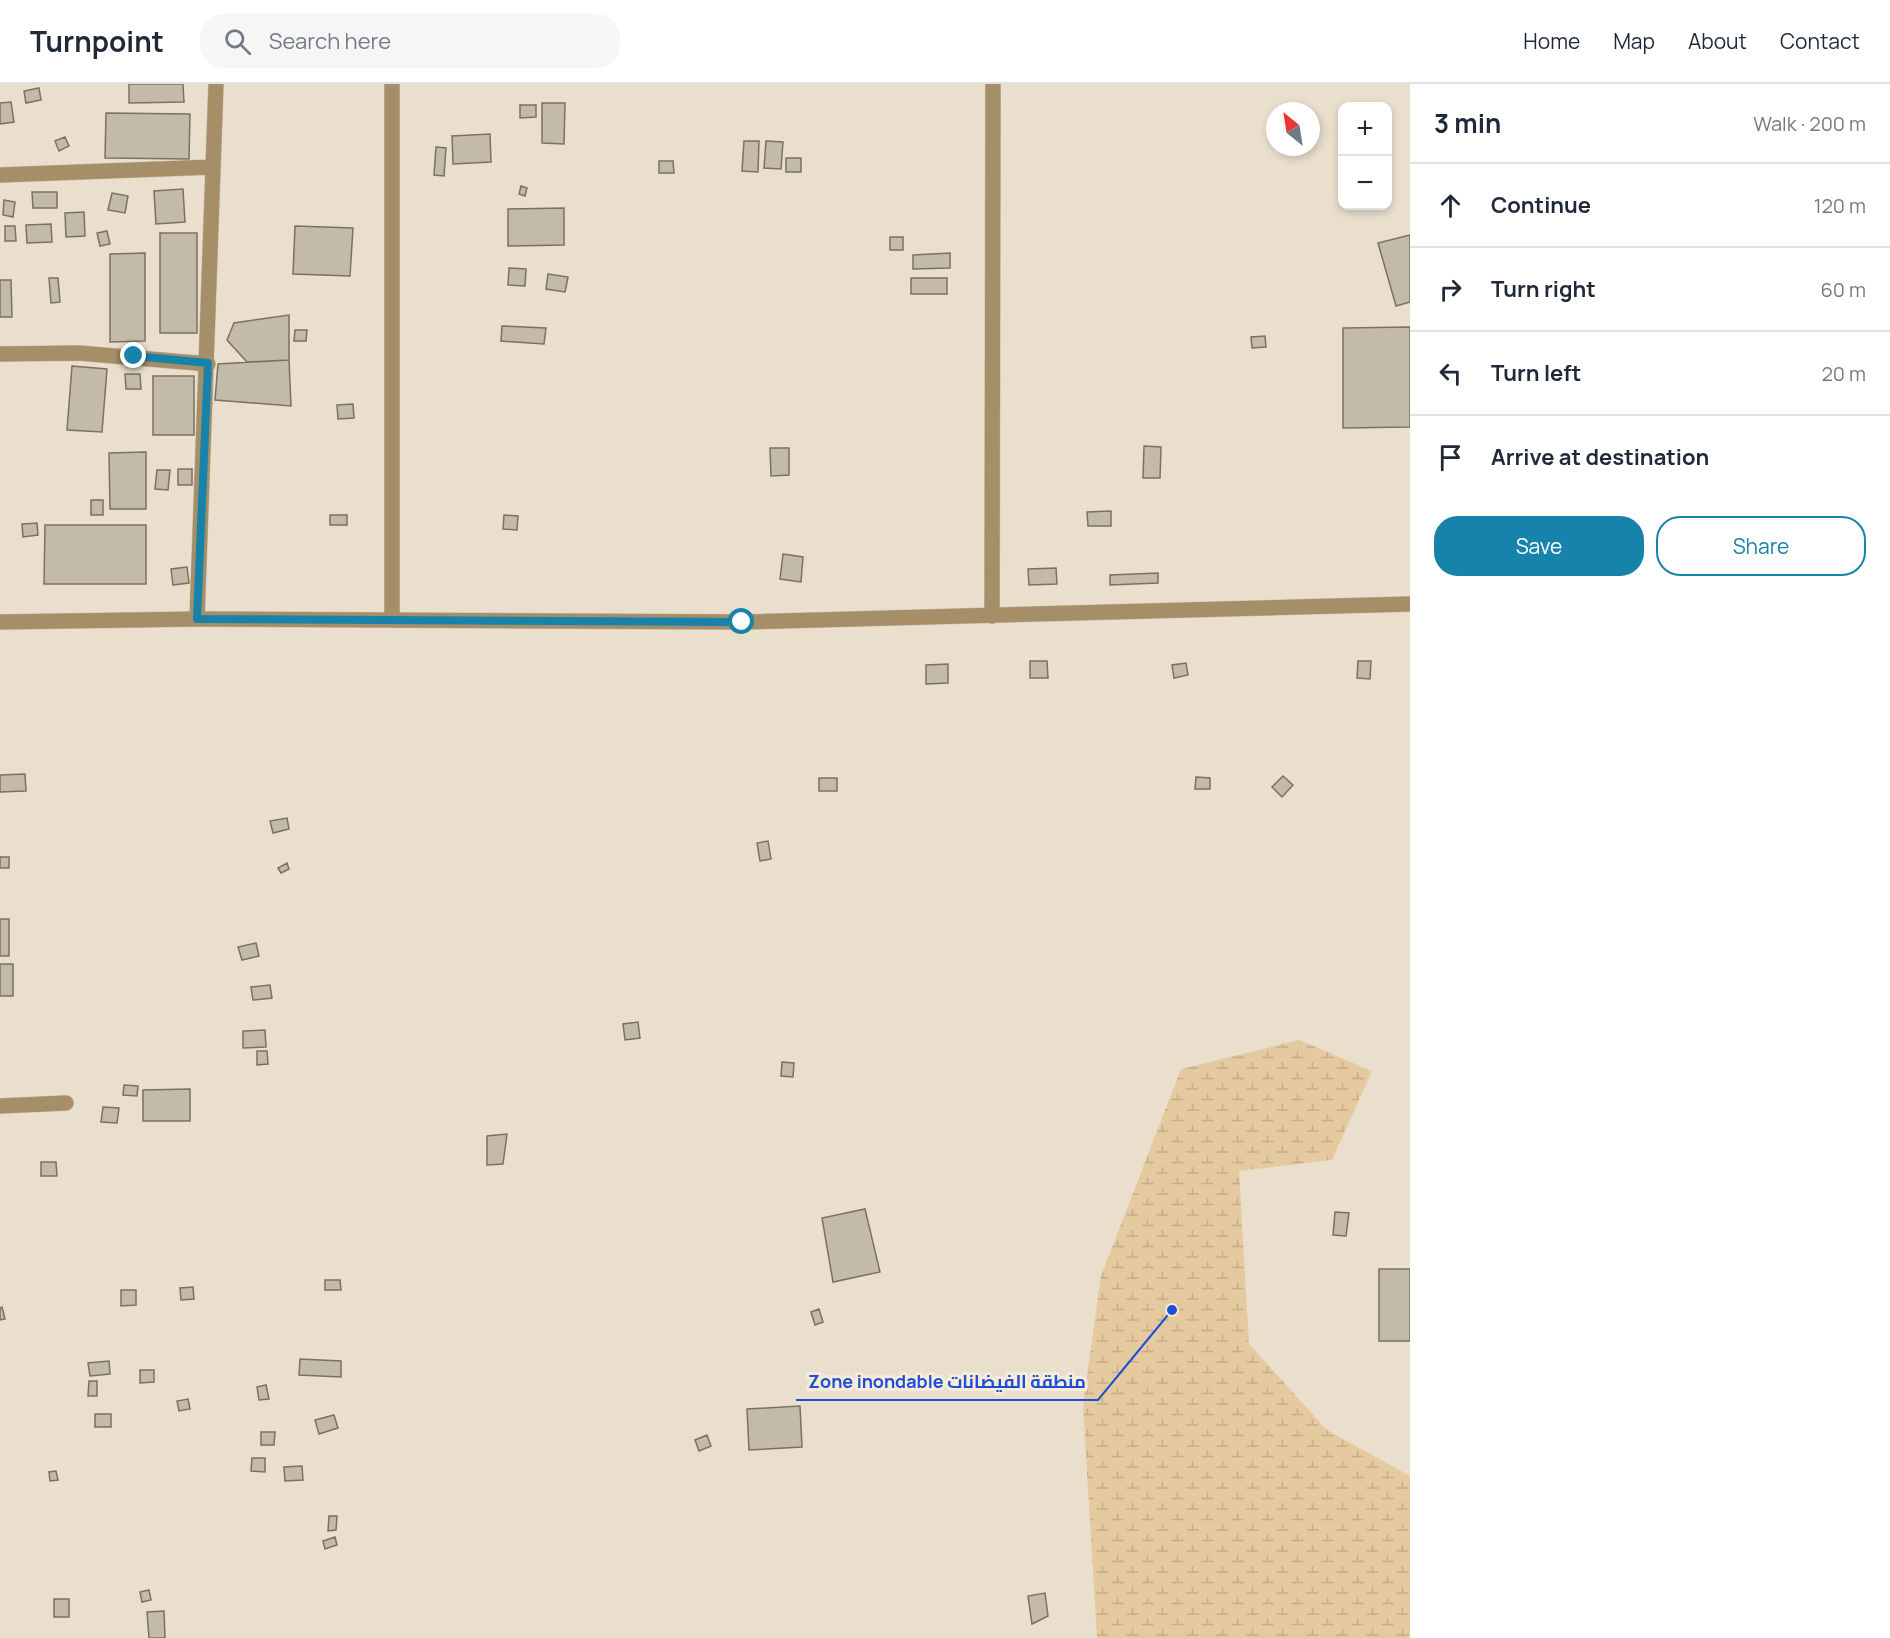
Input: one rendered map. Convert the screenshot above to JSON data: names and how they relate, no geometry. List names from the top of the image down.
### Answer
{
  "places": ["Zone inondable منطقة الفيضانات"],
  "north": "top left",
  "page": {
    "header": "Turnpoint",
    "search": "Search here",
    "nav": [
      "Home",
      "Map",
      "About",
      "Contact"
    ],
    "heading": ["3 min", "Walk · 200 m"],
    "map_buttons": ["+", "−"],
    "list": [
      ["Continue", "120 m"],
      ["Turn right", "60 m"],
      ["Turn left", "20 m"],
      "Arrive at destination"
    ],
    "buttons": ["Save", "Share"]
  }
}
